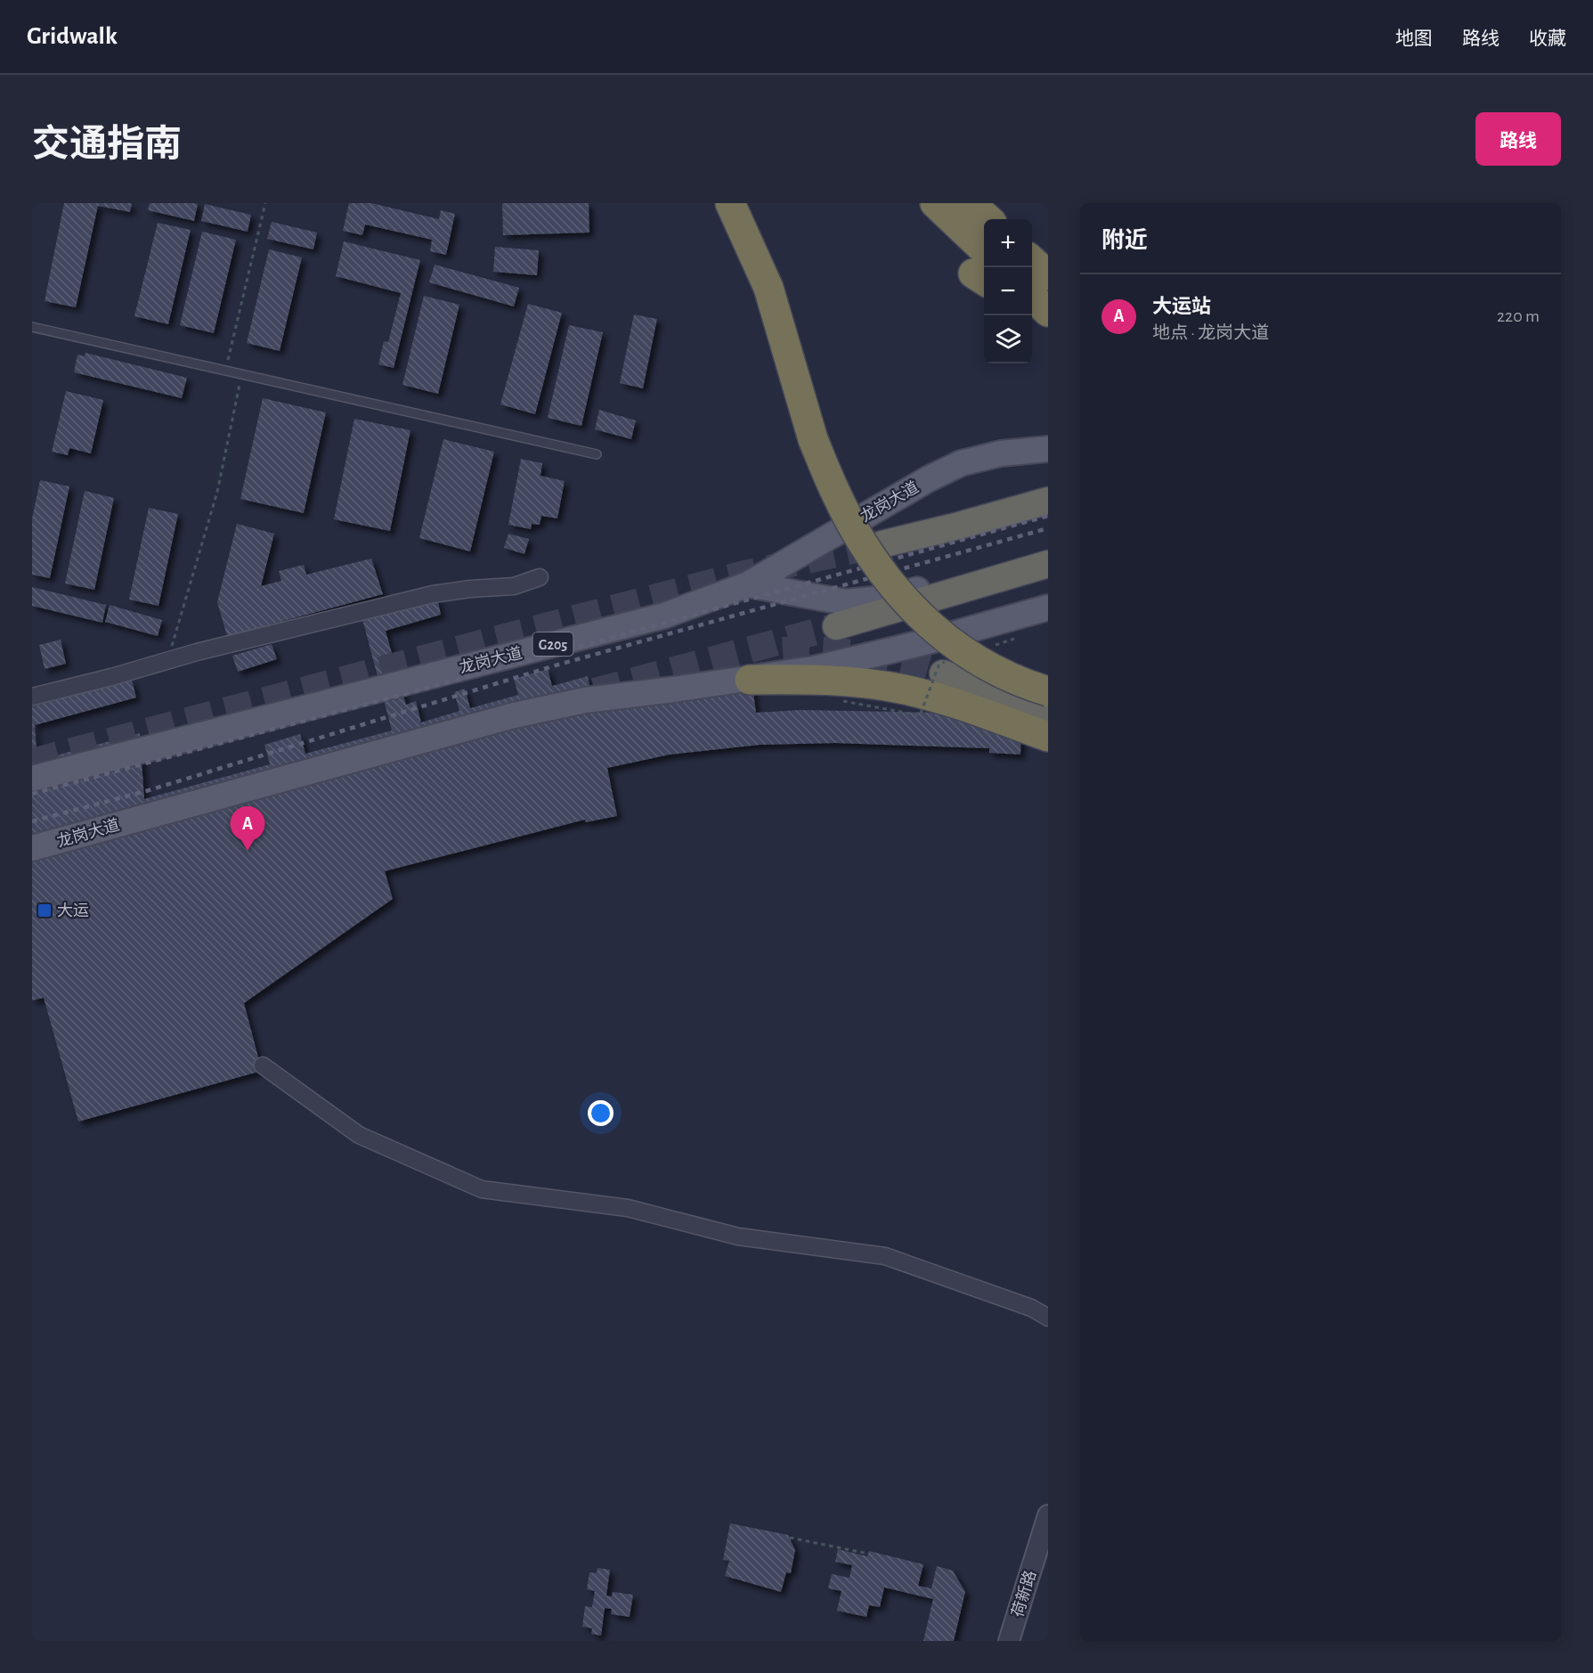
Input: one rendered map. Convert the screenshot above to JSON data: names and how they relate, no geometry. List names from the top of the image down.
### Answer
{
  "streets": {
    "highway": ["龙岗大道"],
    "main road": ["G205"],
    "street": ["荷新路"]
  },
  "places": {
    "transit": ["大运"]
  },
  "page": {
    "header": "Gridwalk",
    "nav": ["地图", "路线", "收藏"],
    "title": "交通指南",
    "buttons": "路线",
    "heading": "附近",
    "map_buttons": ["+", "−"],
    "list": [
      {
        "mark": "A",
        "name": "大运站",
        "note": "地点 · 龙岗大道",
        "value": "220 m"
      }
    ],
    "pins": "A"
  }
}
